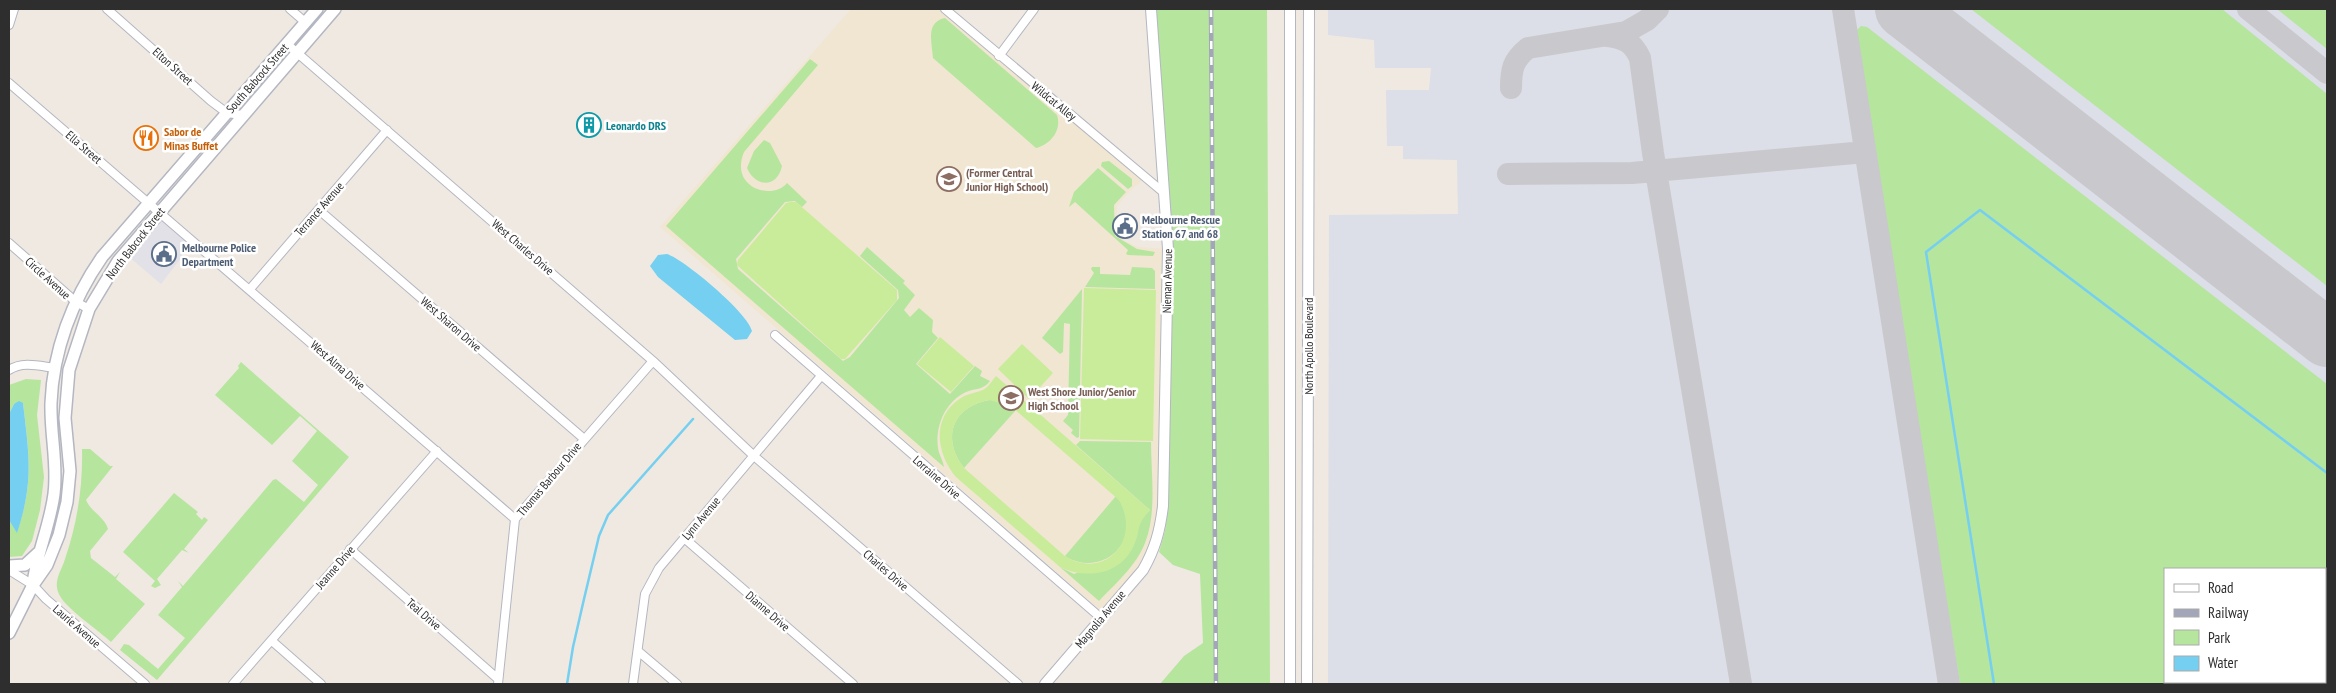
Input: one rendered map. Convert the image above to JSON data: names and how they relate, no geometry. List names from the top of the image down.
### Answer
{
  "streets": {
    "main road": ["South Babcock Street", "North Babcock Street"],
    "street": [
      "Elton Street",
      "Wildcat Alley",
      "Ella Street",
      "Terrance Avenue",
      "West Charles Drive",
      "Circle Avenue",
      "Nieman Avenue",
      "West Sharon Drive",
      "North Apollo Boulevard",
      "West Alma Drive",
      "Lorraine Drive",
      "Thomas Barbour Drive",
      "Lynn Avenue",
      "Jeanne Drive",
      "Charles Drive",
      "Dianne Drive",
      "Teal Drive",
      "Magnolia Avenue",
      "Laurie Avenue"
    ]
  },
  "crossings": [
    ["Elton Street", "South Babcock Street"],
    ["South Babcock Street", "North Babcock Street"],
    ["South Babcock Street", "West Charles Drive"],
    ["Wildcat Alley", "Nieman Avenue"],
    ["Ella Street", "North Babcock Street"],
    ["Ella Street", "West Alma Drive"],
    ["Terrance Avenue", "West Charles Drive"],
    ["Terrance Avenue", "West Sharon Drive"],
    ["Terrance Avenue", "West Alma Drive"],
    ["North Babcock Street", "West Charles Drive"],
    ["North Babcock Street", "Circle Avenue"],
    ["North Babcock Street", "West Alma Drive"],
    ["North Babcock Street", "Laurie Avenue"],
    ["West Charles Drive", "Thomas Barbour Drive"],
    ["West Charles Drive", "Lynn Avenue"],
    ["West Charles Drive", "Charles Drive"],
    ["Nieman Avenue", "Magnolia Avenue"],
    ["West Sharon Drive", "Thomas Barbour Drive"],
    ["West Alma Drive", "Thomas Barbour Drive"],
    ["West Alma Drive", "Jeanne Drive"],
    ["Lorraine Drive", "Lynn Avenue"],
    ["Lorraine Drive", "Magnolia Avenue"],
    ["Thomas Barbour Drive", "Teal Drive"],
    ["Lynn Avenue", "Charles Drive"],
    ["Lynn Avenue", "Dianne Drive"],
    ["Jeanne Drive", "Teal Drive"]
  ],
  "places": {
    "building": ["Leonardo DRS"],
    "restaurant": ["Sabor de Minas Buffet"],
    "school or university": ["(Former Central Junior High School)", "West Shore Junior/Senior High School"],
    "public building": ["Melbourne Rescue Station 67 and 68", "Melbourne Police Department"]
  },
  "legend": [
    "Road",
    "Railway",
    "Park",
    "Water"
  ]
}
